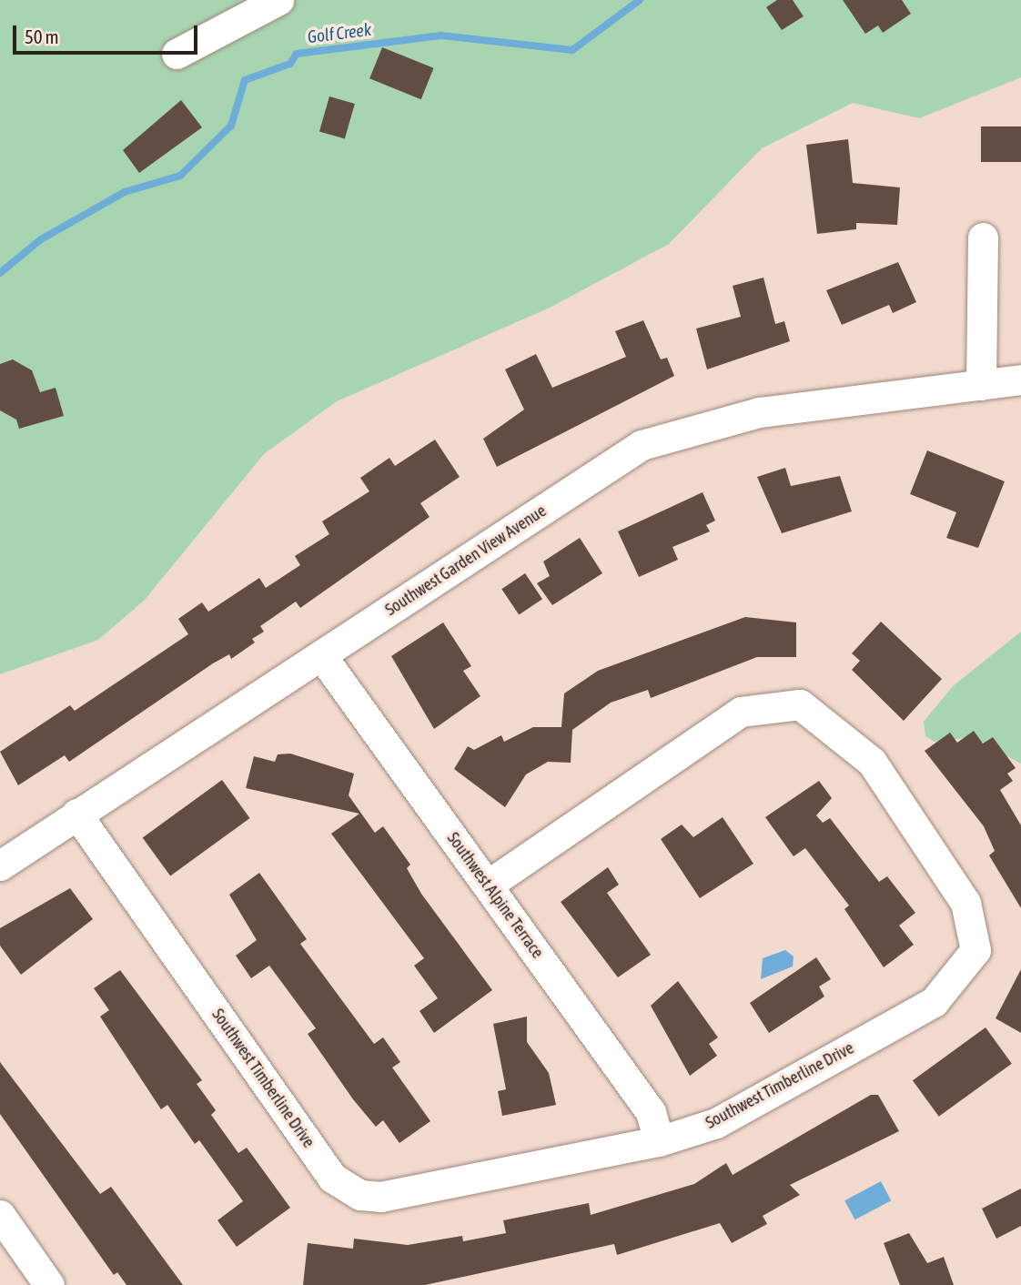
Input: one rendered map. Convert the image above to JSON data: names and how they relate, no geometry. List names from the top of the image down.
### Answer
{
  "streets": {
    "street": ["Southwest Garden View Avenue", "Southwest Alpine Terrace", "Southwest Timberline Drive"]
  },
  "crossings": [
    ["Southwest Garden View Avenue", "Southwest Alpine Terrace"],
    ["Southwest Garden View Avenue", "Southwest Timberline Drive"],
    ["Southwest Alpine Terrace", "Southwest Timberline Drive"]
  ],
  "water": ["Golf Creek"],
  "scale_bar": "50 m"
}
